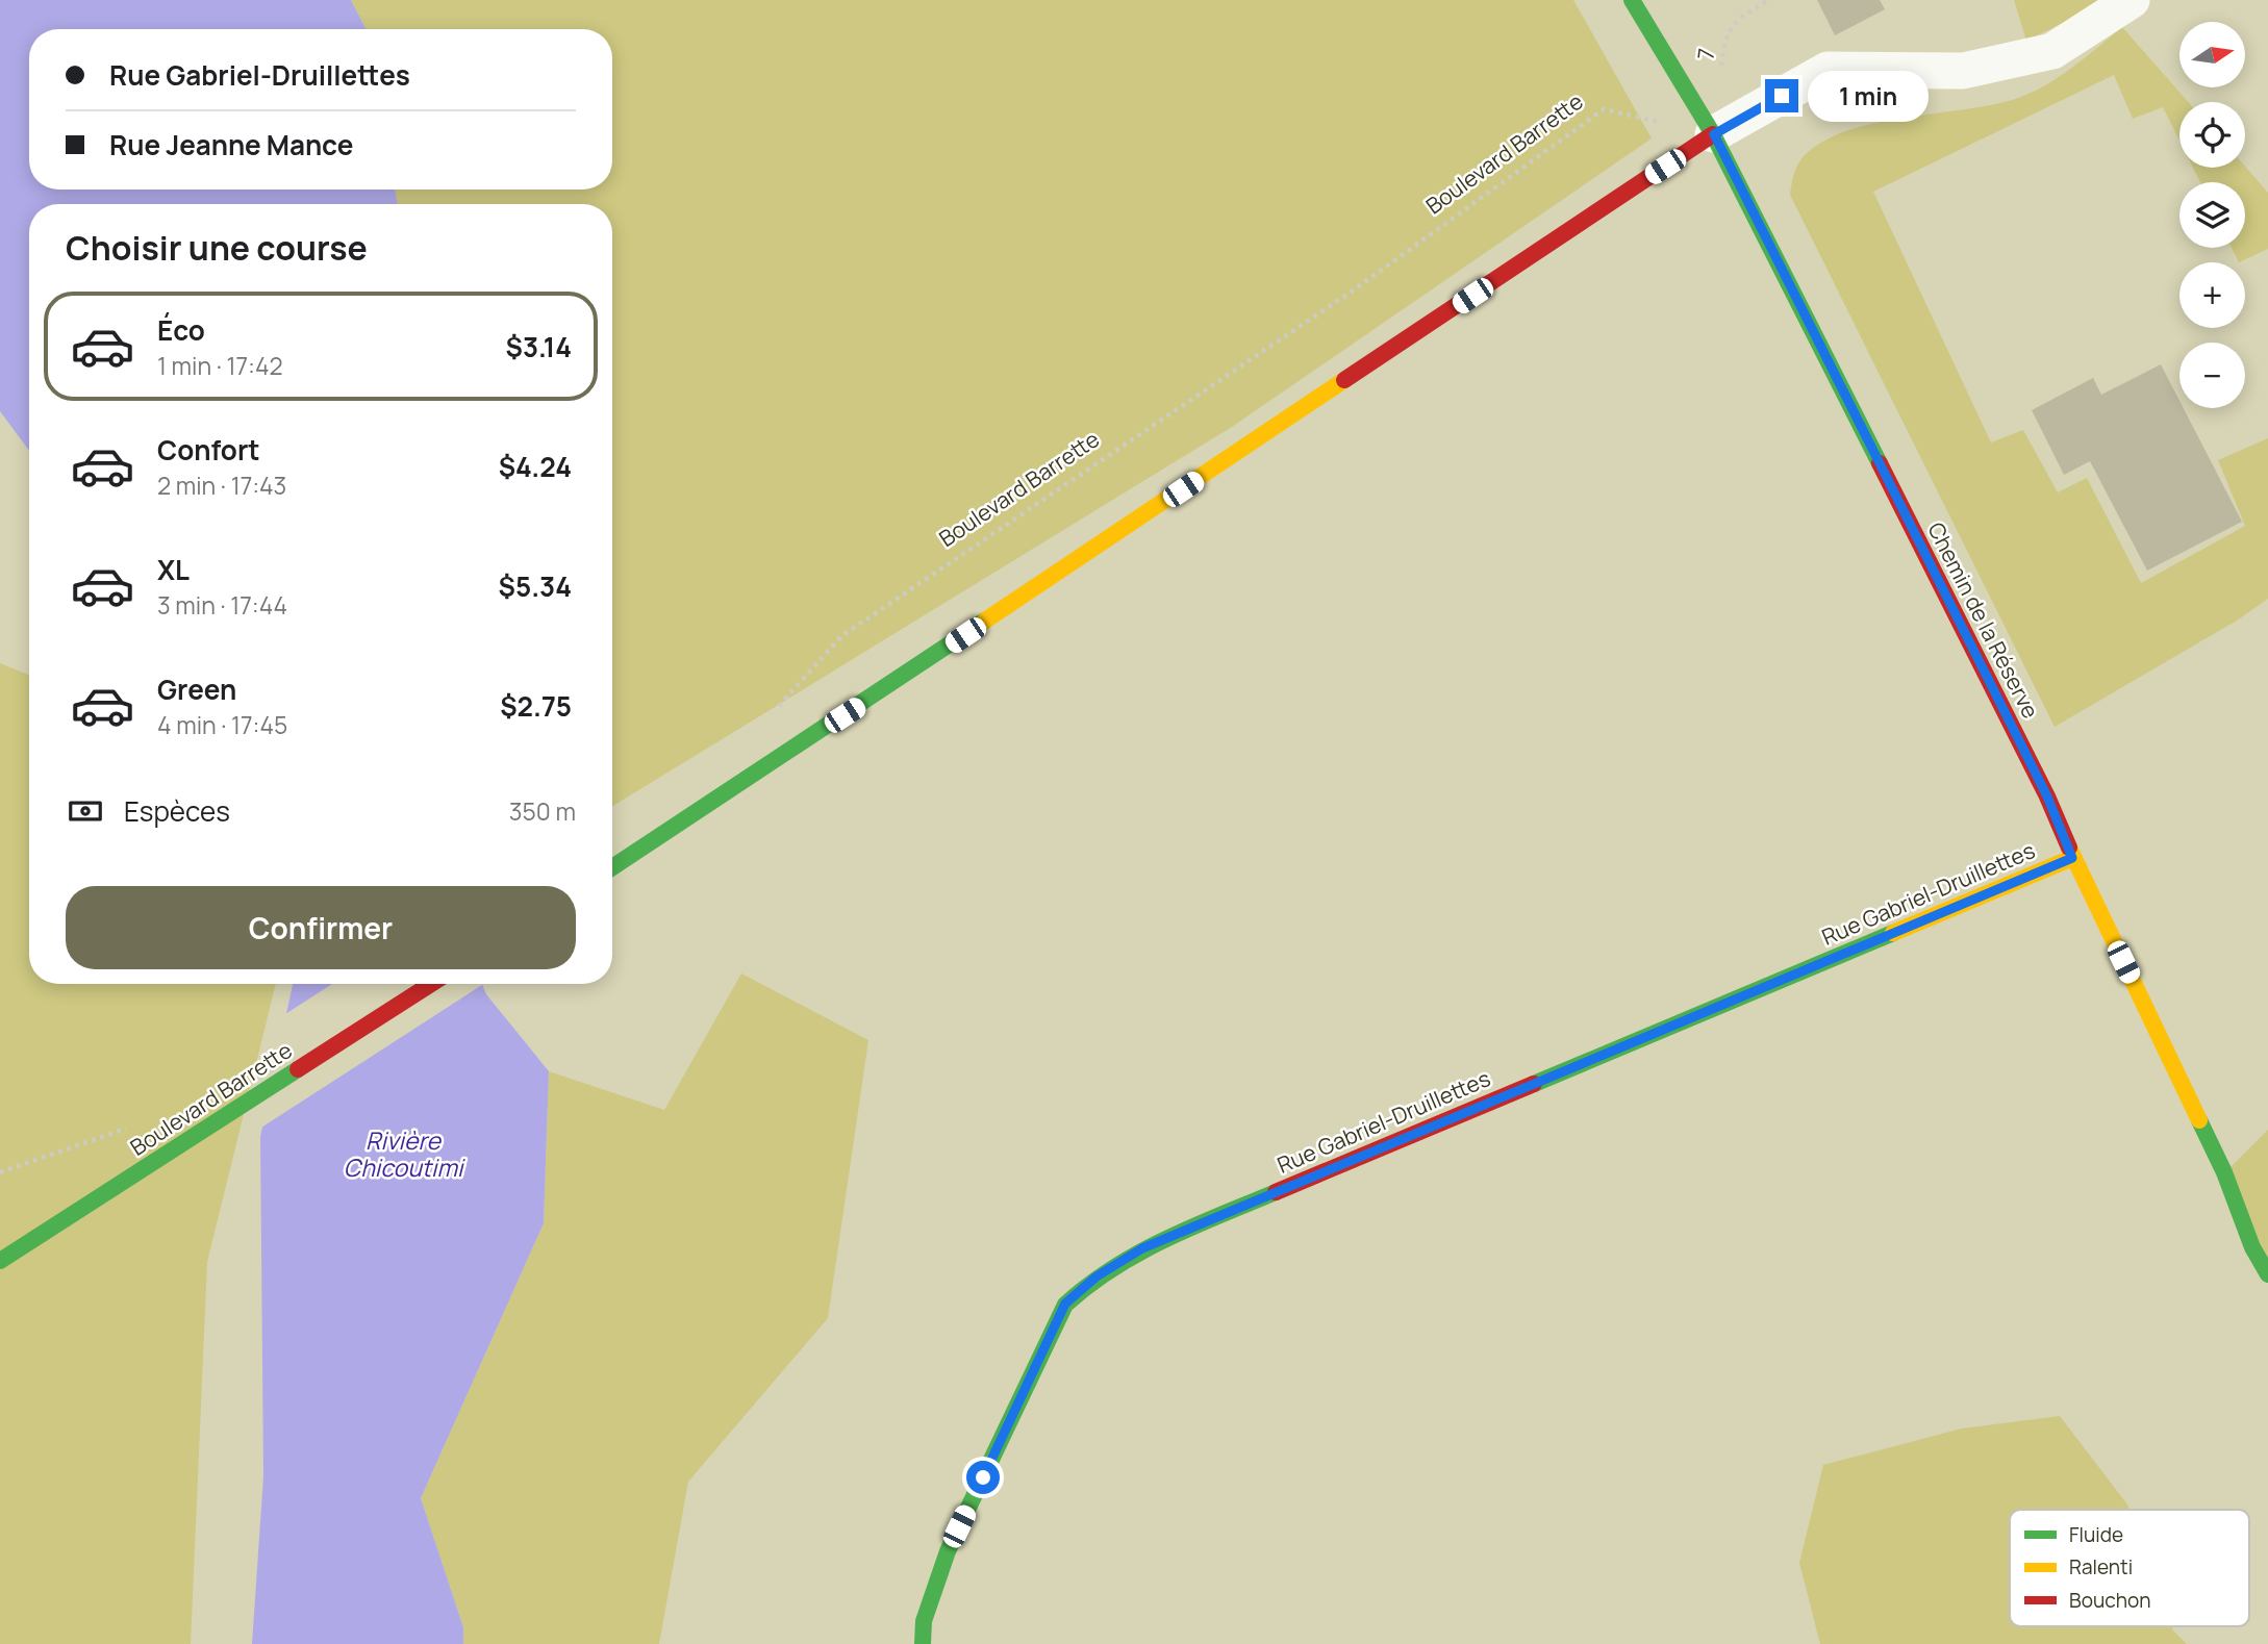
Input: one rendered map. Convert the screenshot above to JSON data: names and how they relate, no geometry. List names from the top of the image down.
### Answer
{
  "streets": {
    "street": ["Boulevard Barrette", "Chemin de la Réserve", "Rue Gabriel-Druillettes"],
    "path": ["7"]
  },
  "crossings": [
    ["7", "Boulevard Barrette"],
    ["7", "Chemin de la Réserve"],
    ["Boulevard Barrette", "Chemin de la Réserve"],
    ["Chemin de la Réserve", "Rue Gabriel-Druillettes"]
  ],
  "water": ["Rivière Chicoutimi"],
  "legend": ["Fluide", "Ralenti", "Bouchon"],
  "north": "right",
  "page": {
    "map_buttons": ["+", "−"],
    "banner": ["Rue Gabriel-Druillettes", "Rue Jeanne Mance"],
    "bubble": "1 min",
    "heading": "Choisir une course",
    "list": [
      {
        "name": "Éco",
        "note": "1 min · 17:42",
        "value": "$3.14"
      },
      {
        "name": "Confort",
        "note": "2 min · 17:43",
        "value": "$4.24"
      },
      {
        "name": "XL",
        "note": "3 min · 17:44",
        "value": "$5.34"
      },
      {
        "name": "Green",
        "note": "4 min · 17:45",
        "value": "$2.75"
      }
    ],
    "pay": ["Espèces", "350 m"],
    "buttons": "Confirmer"
  }
}
